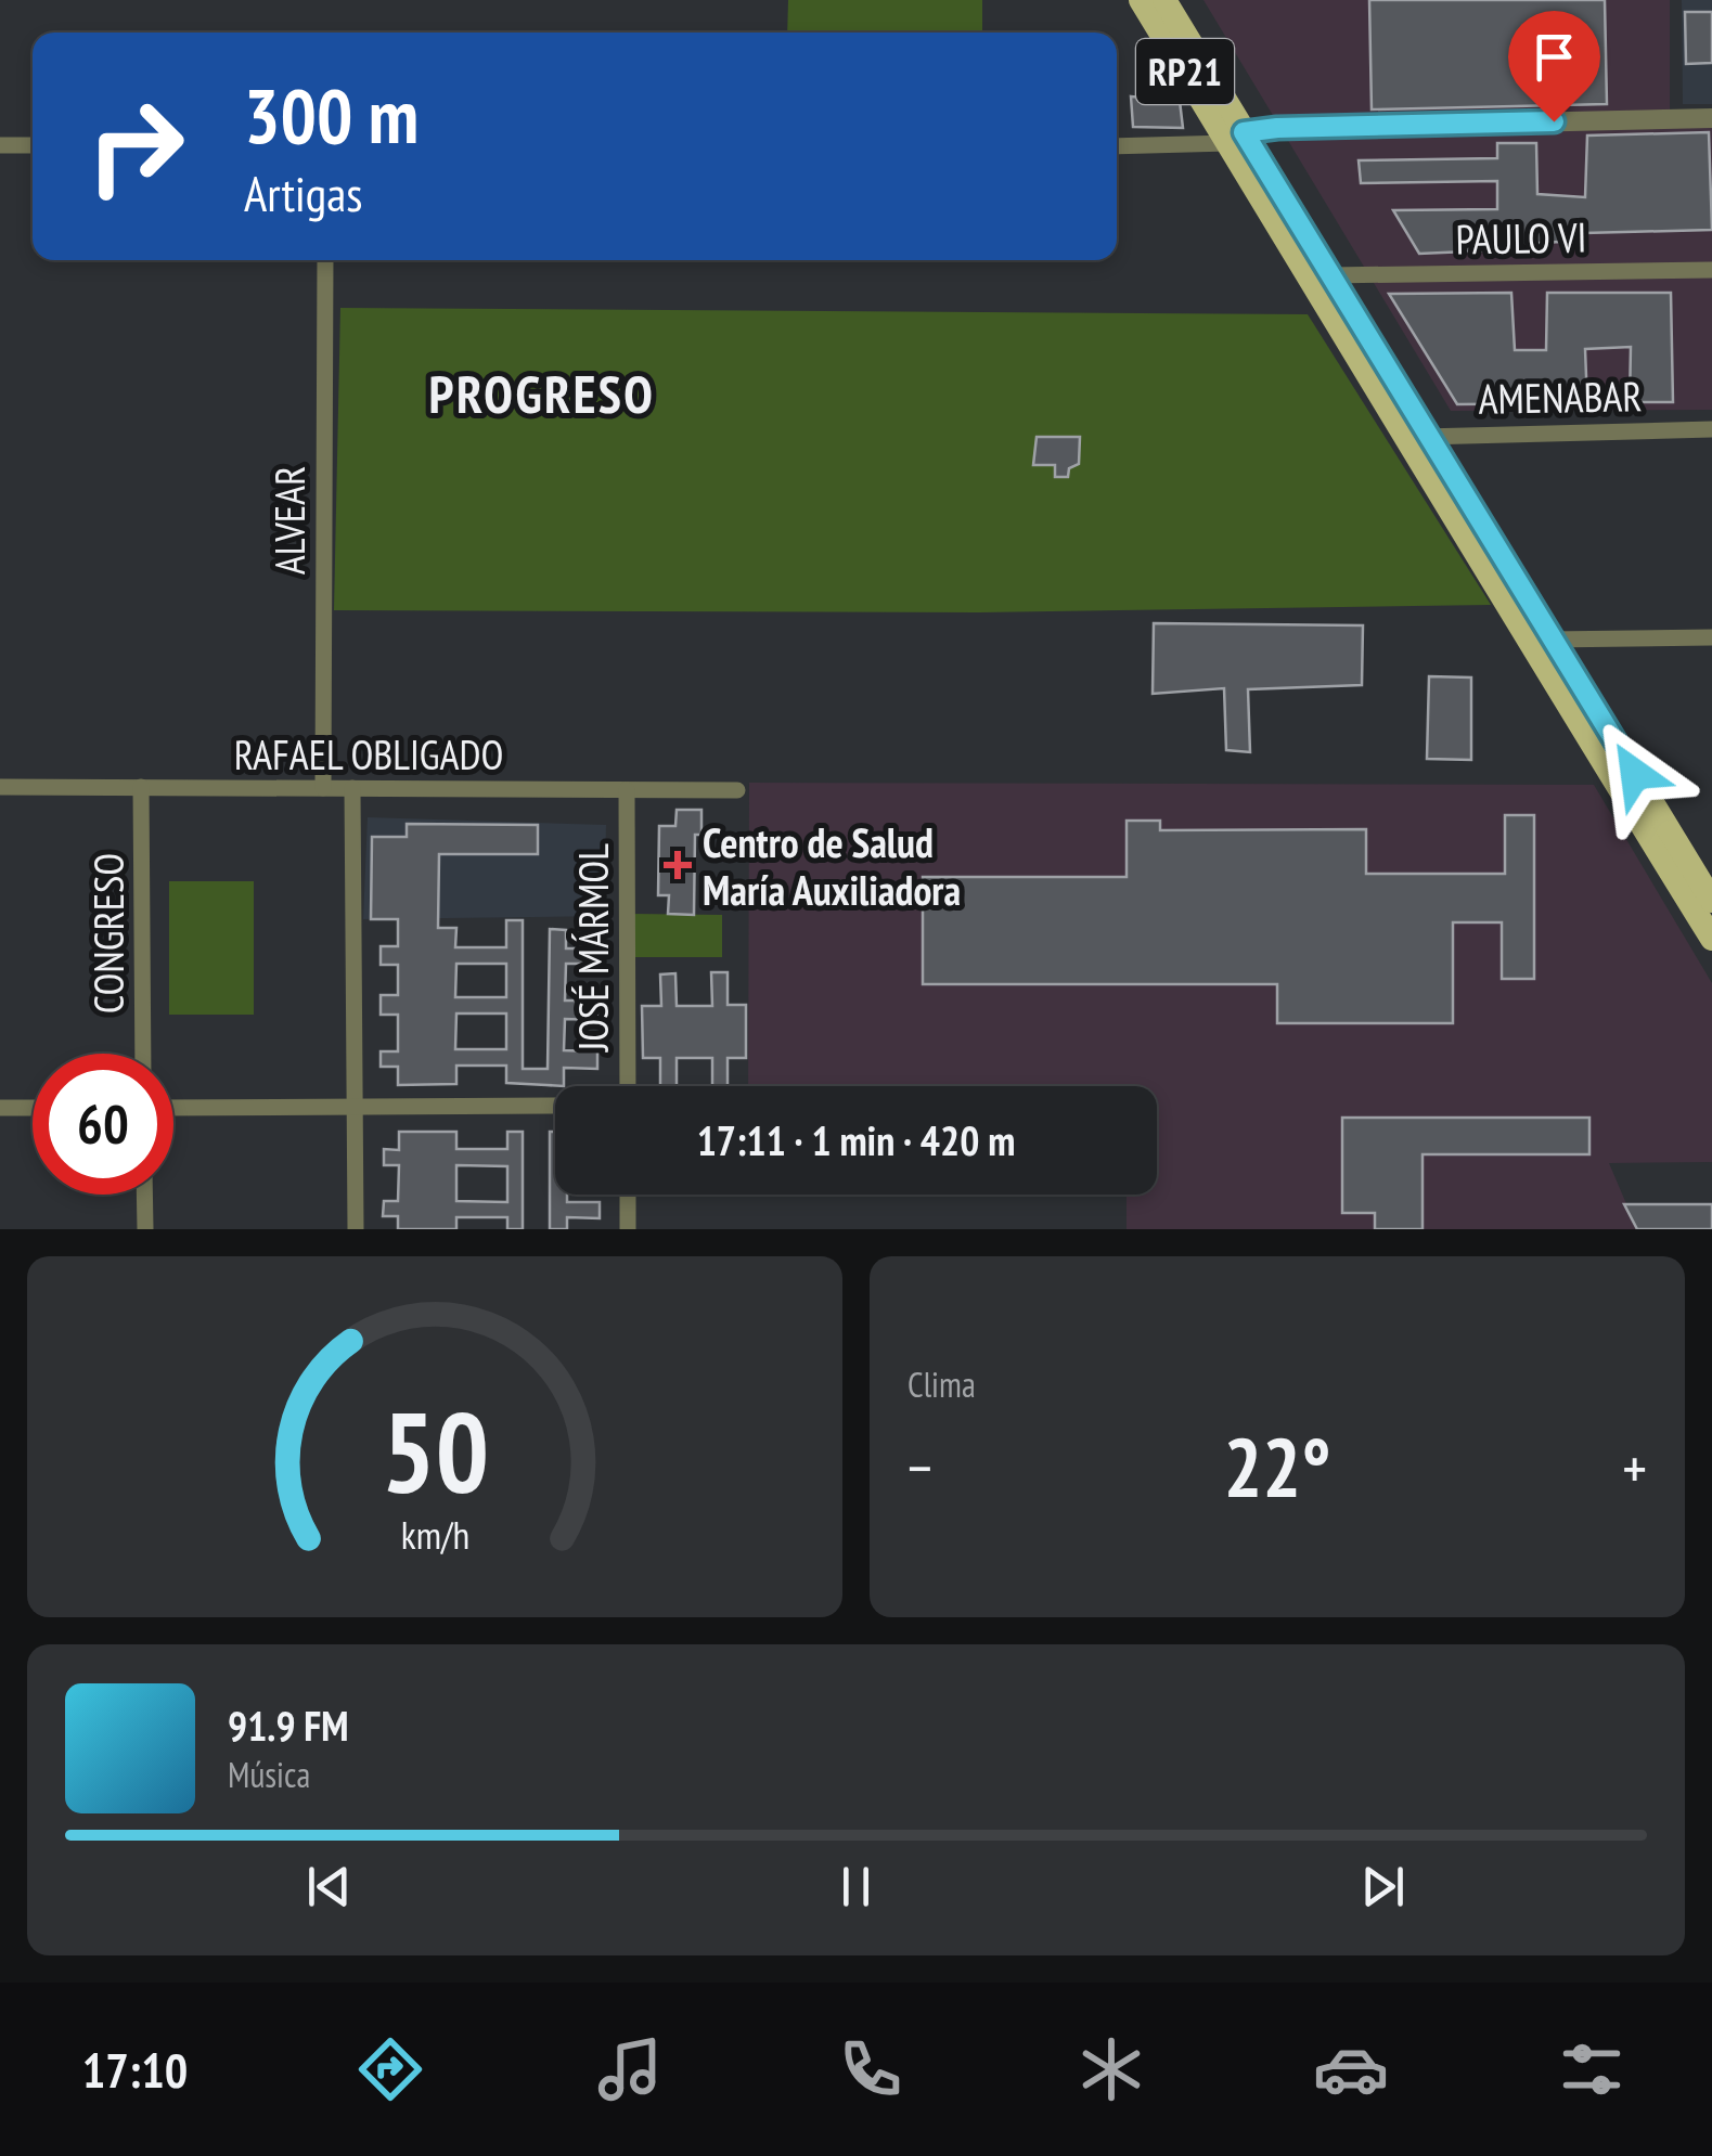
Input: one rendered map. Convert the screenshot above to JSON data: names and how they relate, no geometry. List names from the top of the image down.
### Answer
{
  "streets": {
    "main road": ["RP21"],
    "street": [
      "PAULO VI",
      "AMENABAR",
      "ALVEAR",
      "RAFAEL OBLIGADO",
      "CONGRESO",
      "JOSÉ MÁRMOL"
    ]
  },
  "crossings": [
    ["RP21", "PAULO VI"],
    ["RP21", "AMENABAR"],
    ["ALVEAR", "RAFAEL OBLIGADO"],
    ["RAFAEL OBLIGADO", "CONGRESO"],
    ["RAFAEL OBLIGADO", "JOSÉ MÁRMOL"]
  ],
  "districts": ["PROGRESO"],
  "places": {
    "health": ["Centro de Salud María Auxiliadora"]
  },
  "page": {
    "turn": ["300 m", "Artigas"],
    "limit": "60",
    "trip": "17:11 · 1 min · 420 m",
    "tile": "Clima",
    "heat": ["−", "22°", "+"],
    "song": ["91.9 FM", "Música"],
    "tabs": "17:10",
    "gauge": ["50", "km/h"]
  }
}
